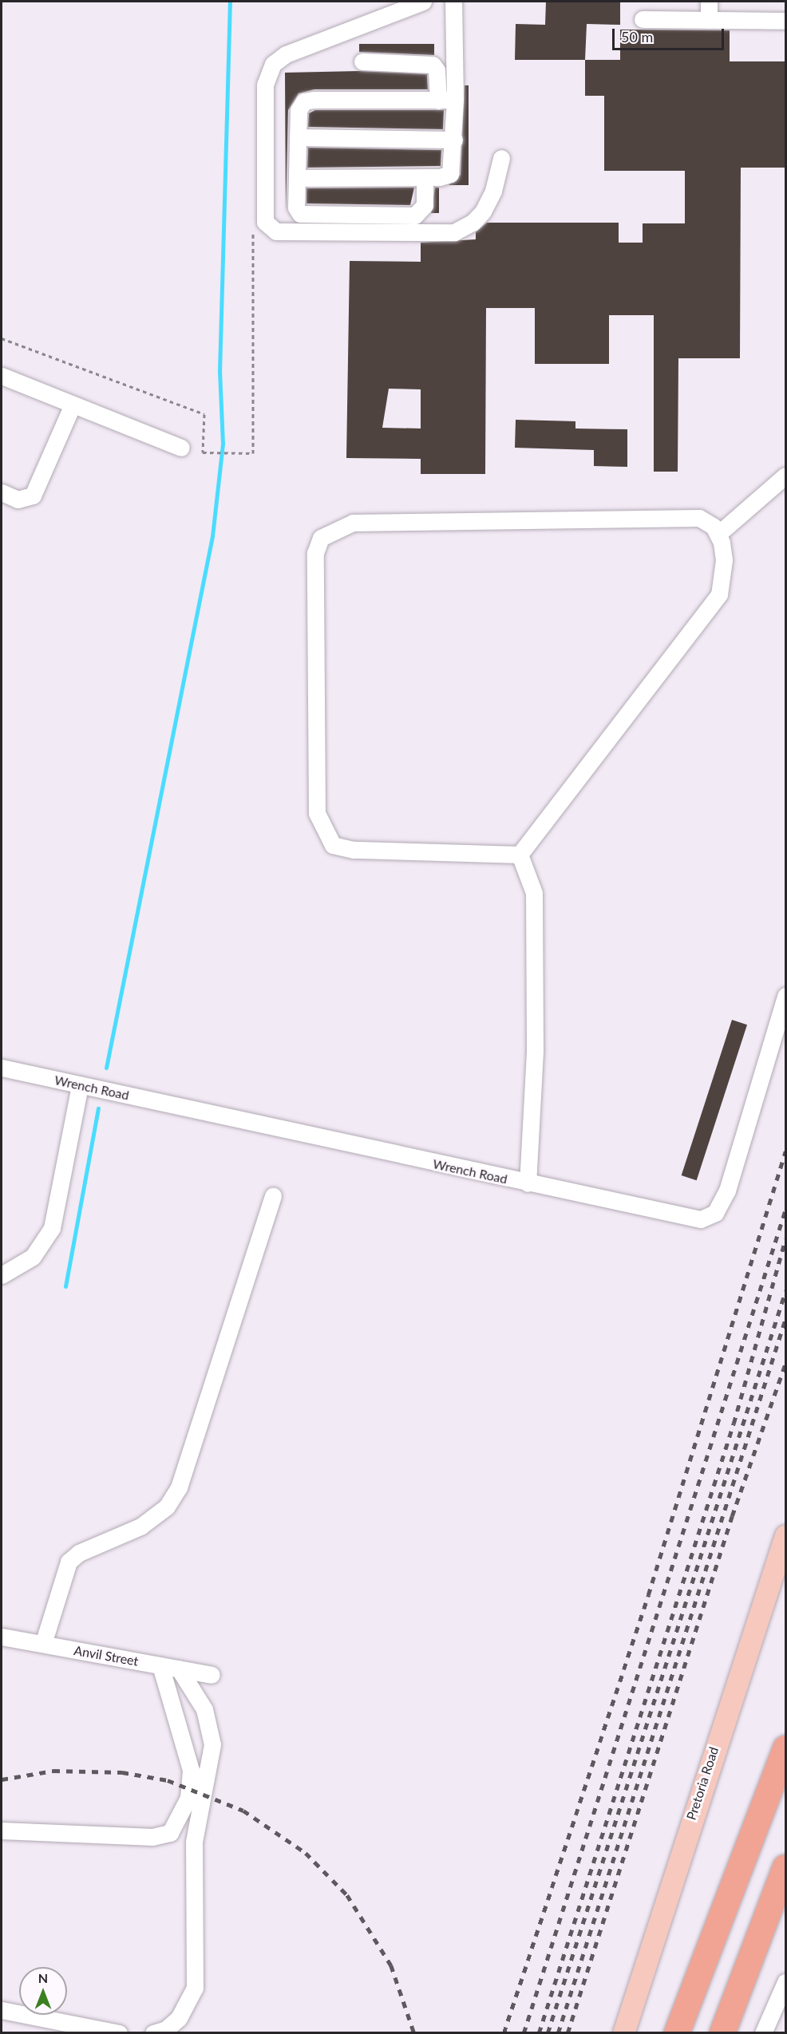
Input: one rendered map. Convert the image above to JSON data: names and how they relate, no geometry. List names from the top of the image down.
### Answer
{
  "streets": {
    "main road": ["Pretoria Road"],
    "street": ["Wrench Road", "Anvil Street"]
  },
  "scale_bar": "50 m",
  "north": "top"
}
